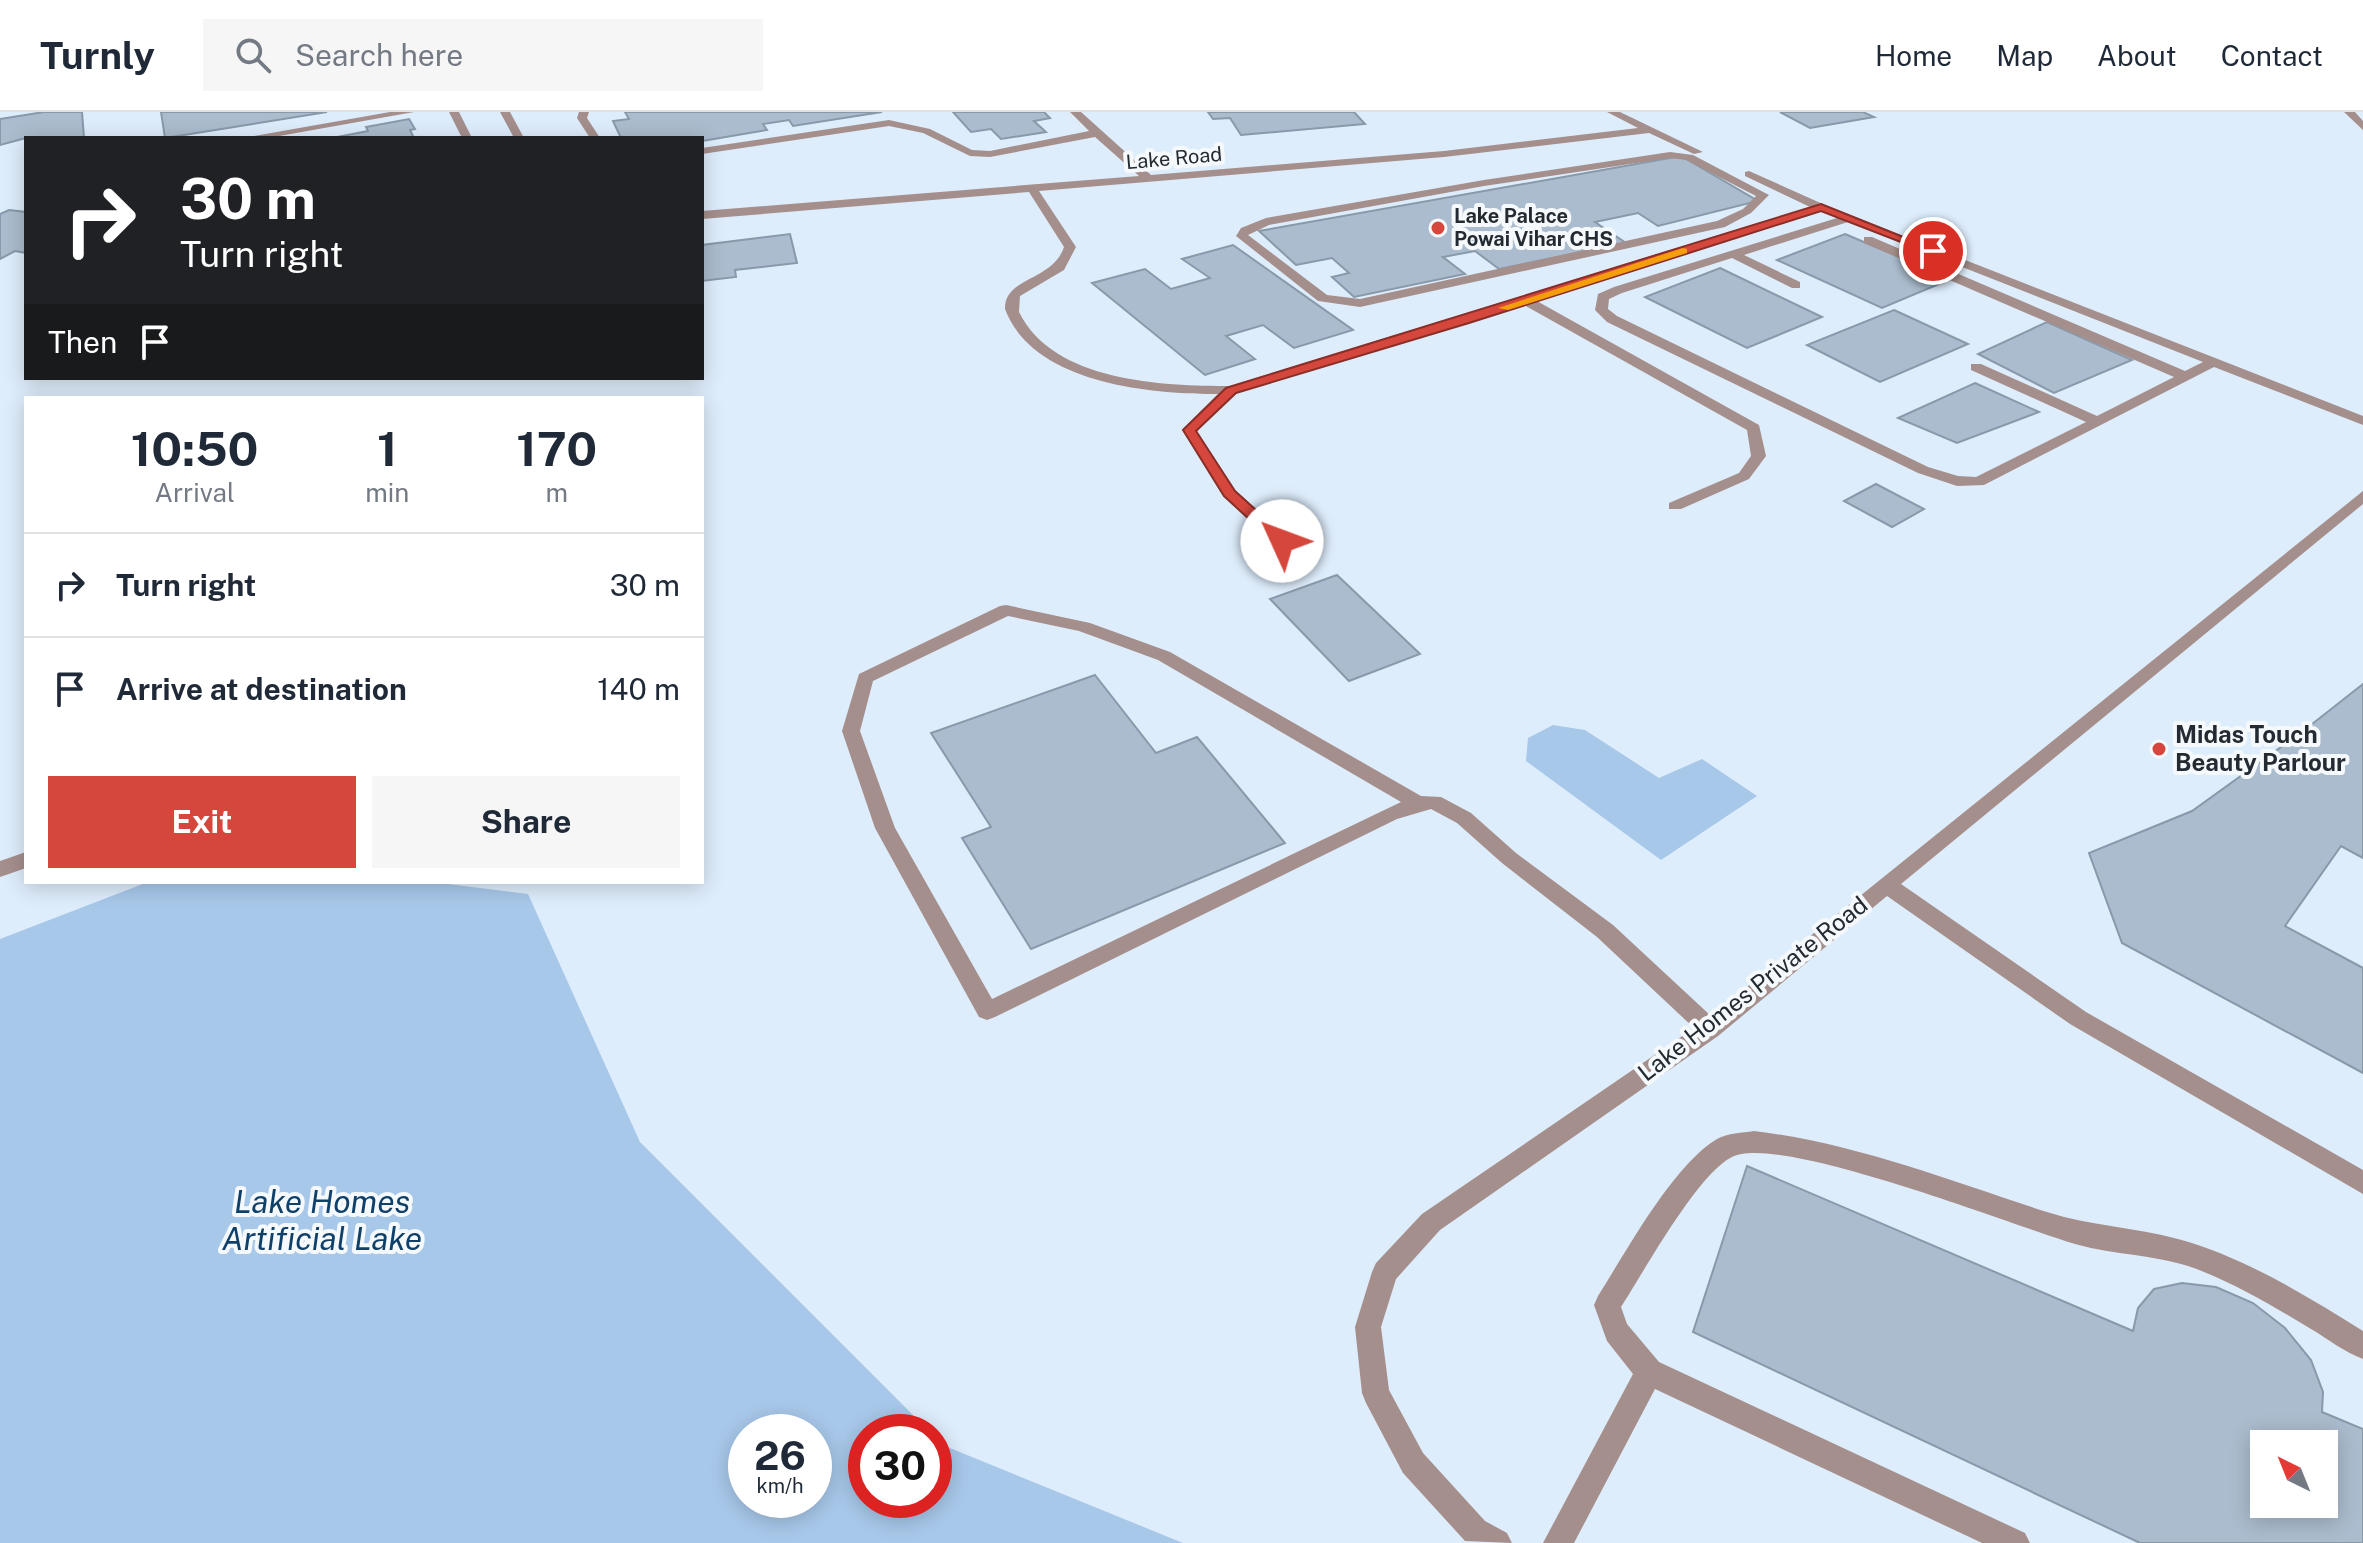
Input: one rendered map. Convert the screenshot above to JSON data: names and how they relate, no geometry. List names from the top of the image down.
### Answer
{
  "streets": {
    "street": ["Lake Road", "Lake Homes Private Road"]
  },
  "water": ["Lake Homes Artificial Lake"],
  "places": ["Lake Palace Powai Vihar CHS", "Midas Touch Beauty Parlour"],
  "north": "top left",
  "page": {
    "header": "Turnly",
    "search": "Search here",
    "nav": [
      "Home",
      "Map",
      "About",
      "Contact"
    ],
    "turn": ["30 m", "Turn right"],
    "then": "Then",
    "eta": [
      "10:50",
      "Arrival",
      "1",
      "min",
      "170",
      "m"
    ],
    "list": [
      {
        "name": "Turn right",
        "value": "30 m"
      },
      {
        "name": "Arrive at destination",
        "value": "140 m"
      }
    ],
    "buttons": ["Exit", "Share"],
    "speed": "26 km/h",
    "limit": "30"
  }
}
